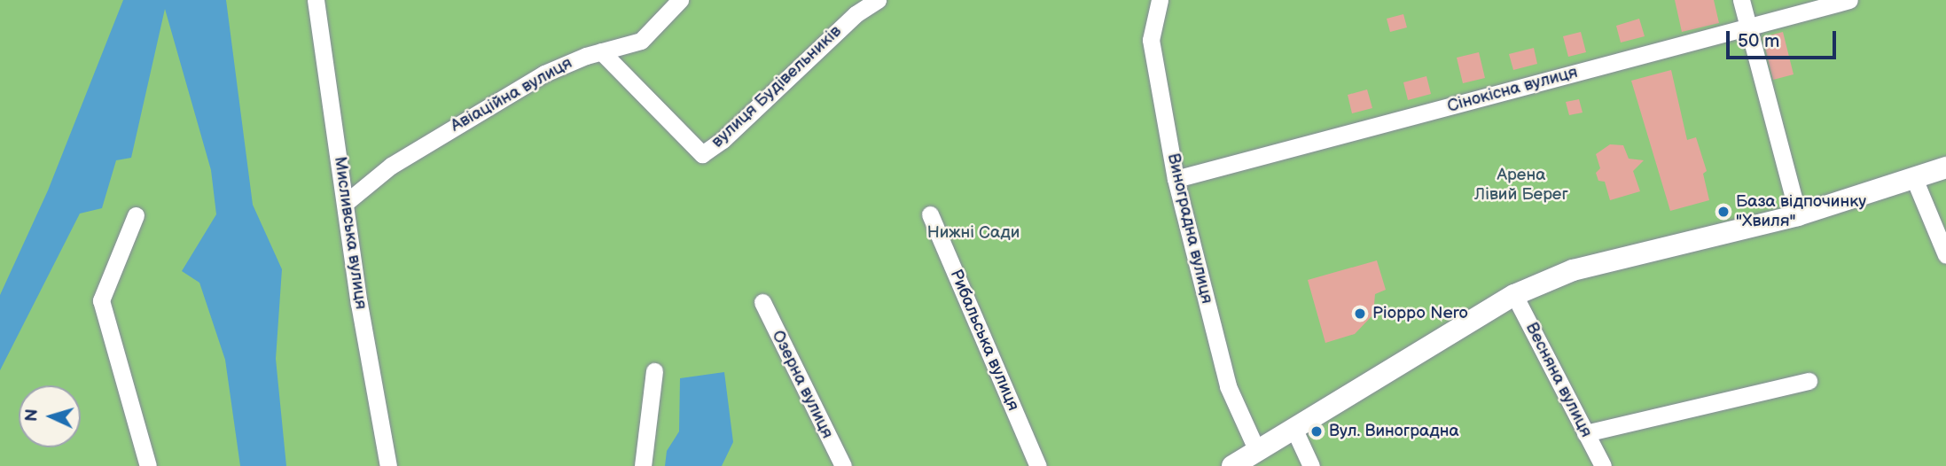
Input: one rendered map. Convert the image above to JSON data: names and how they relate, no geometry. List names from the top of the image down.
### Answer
{
  "streets": {
    "street": [
      "вулиця Будівельників",
      "Сінокісна вулиця",
      "Авіаційна вулиця",
      "Виноградна вулиця",
      "Мисливська вулиця",
      "Рибальська вулиця",
      "Весняна вулиця",
      "Озерна вулиця"
    ]
  },
  "crossings": [
    ["вулиця Будівельників", "Авіаційна вулиця"],
    ["Сінокісна вулиця", "Виноградна вулиця"],
    ["Авіаційна вулиця", "Мисливська вулиця"]
  ],
  "parks": ["Арена Лівий Берег", "Нижні Сади"],
  "places": ["База відпочинку \"Хвиля\"", "Pioppo Nero", "Вул. Виноградна"],
  "scale_bar": "50 m",
  "north": "left"
}
